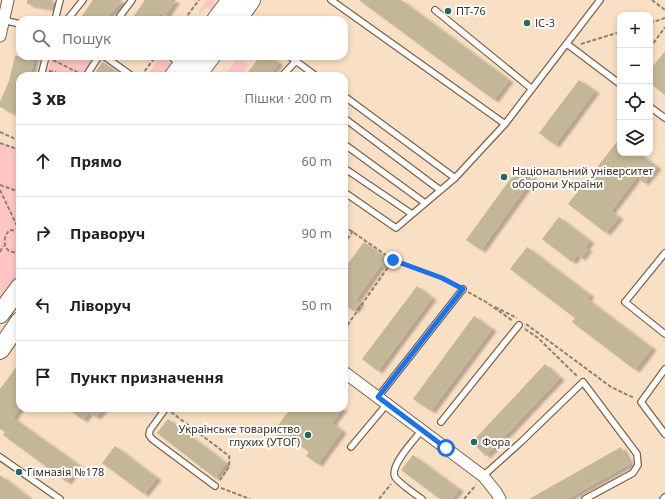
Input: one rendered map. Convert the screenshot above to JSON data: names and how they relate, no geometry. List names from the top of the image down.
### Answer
{
  "places": [
    "ПТ-76",
    "ІС-3",
    "Національний університет оборони України",
    "Українське товариство глухих (УТОГ)",
    "Фора",
    "Гімназія №178"
  ],
  "page": {
    "map_buttons": ["+", "−"],
    "search": "Пошук",
    "heading": ["3 хв", "Пішки · 200 m"],
    "list": [
      ["Прямо", "60 m"],
      ["Праворуч", "90 m"],
      ["Ліворуч", "50 m"],
      "Пункт призначення"
    ]
  }
}
